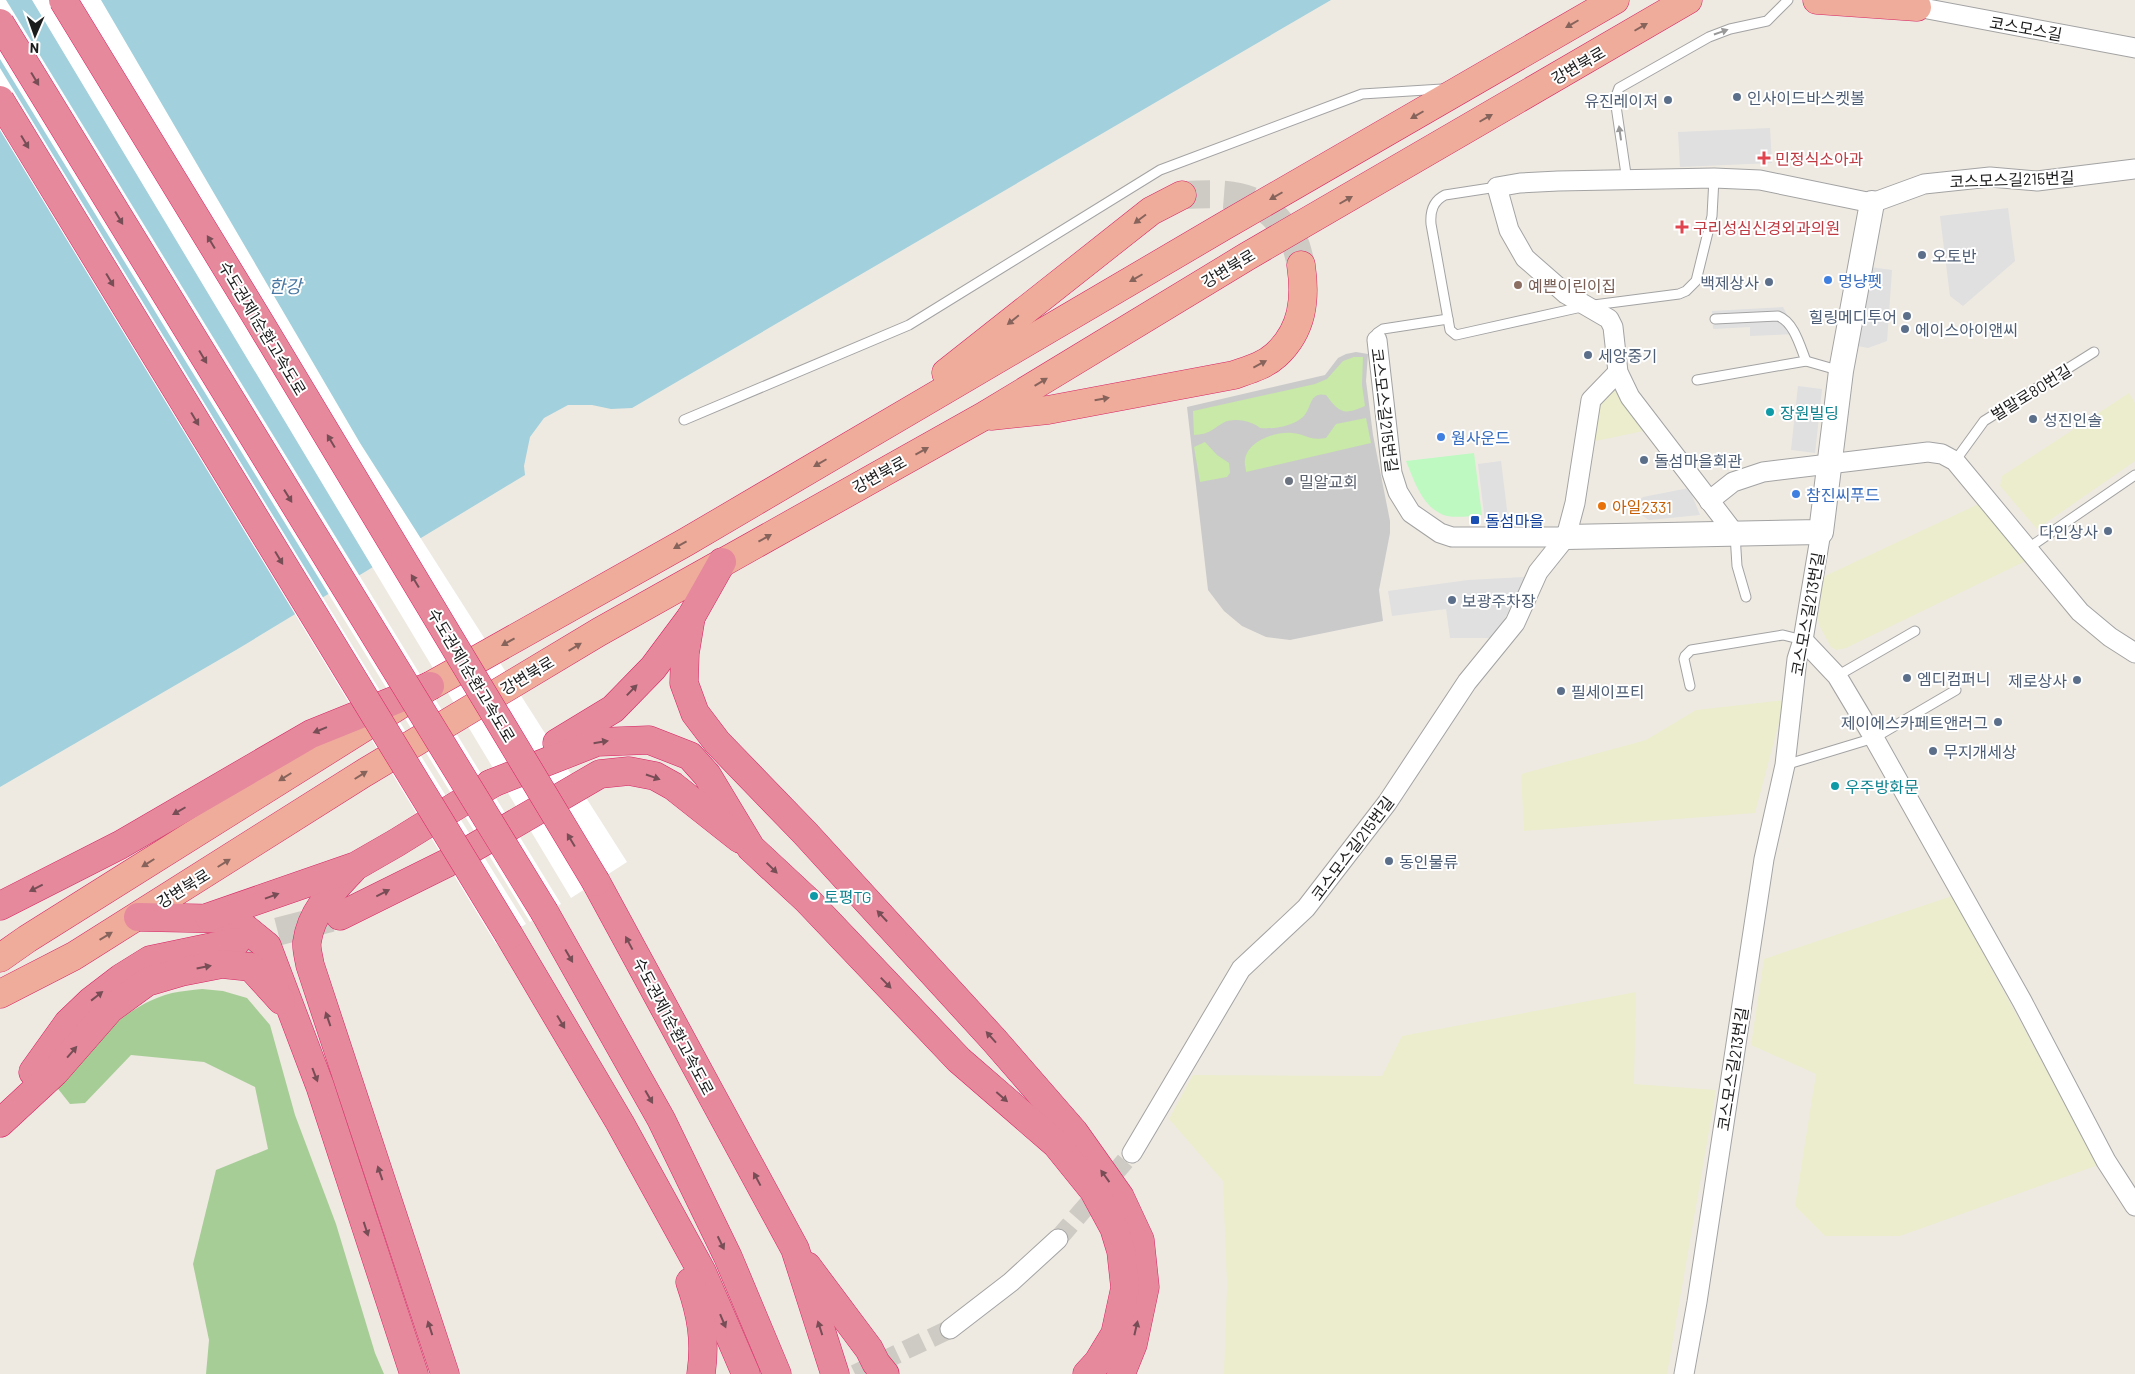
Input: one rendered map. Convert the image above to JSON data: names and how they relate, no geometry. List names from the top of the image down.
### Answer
{
  "streets": {
    "highway": ["강변북로", "수도권제1순환고속도로"],
    "street": ["코스모스길", "코스모스길215번길", "코스모스길213번길"],
    "lane": ["벌말로80번길"]
  },
  "crossings": [
    ["코스모스길215번길", "코스모스길213번길"]
  ],
  "water": ["한강"],
  "places": {
    "other": [
      "인사이드바스켓볼",
      "유진레이저",
      "오토반",
      "멍냥펫",
      "백제상사",
      "예쁜이린이집",
      "힐링메디투어",
      "에이스아이앤씨",
      "세앙중기",
      "장원빌딩",
      "성진인솔",
      "웜사운드",
      "돌섬마을회관",
      "밀알교회",
      "참진씨푸드",
      "아일2331",
      "다인상사",
      "보광주차장",
      "엠디컴퍼니",
      "제로상사",
      "필세이프티",
      "제이에스카페트앤러그",
      "무지개세상",
      "우주방화문",
      "동인물류",
      "토평TG"
    ],
    "health": ["민정식소아과", "구리성심신경외과의원"],
    "transit": ["돌섬마을"]
  },
  "north": "bottom"
}
